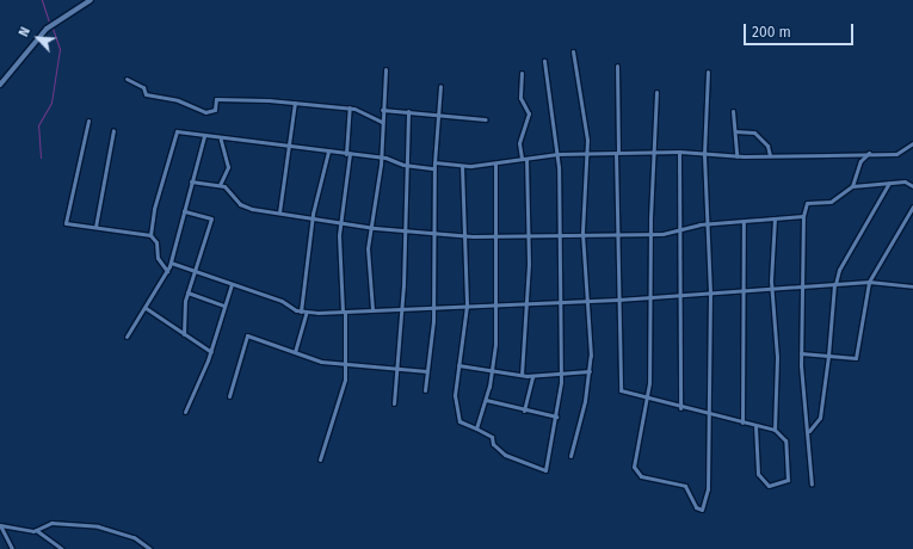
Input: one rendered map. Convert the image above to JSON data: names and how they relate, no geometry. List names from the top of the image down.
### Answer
{
  "scale_bar": "200 m",
  "north": "top left"
}
